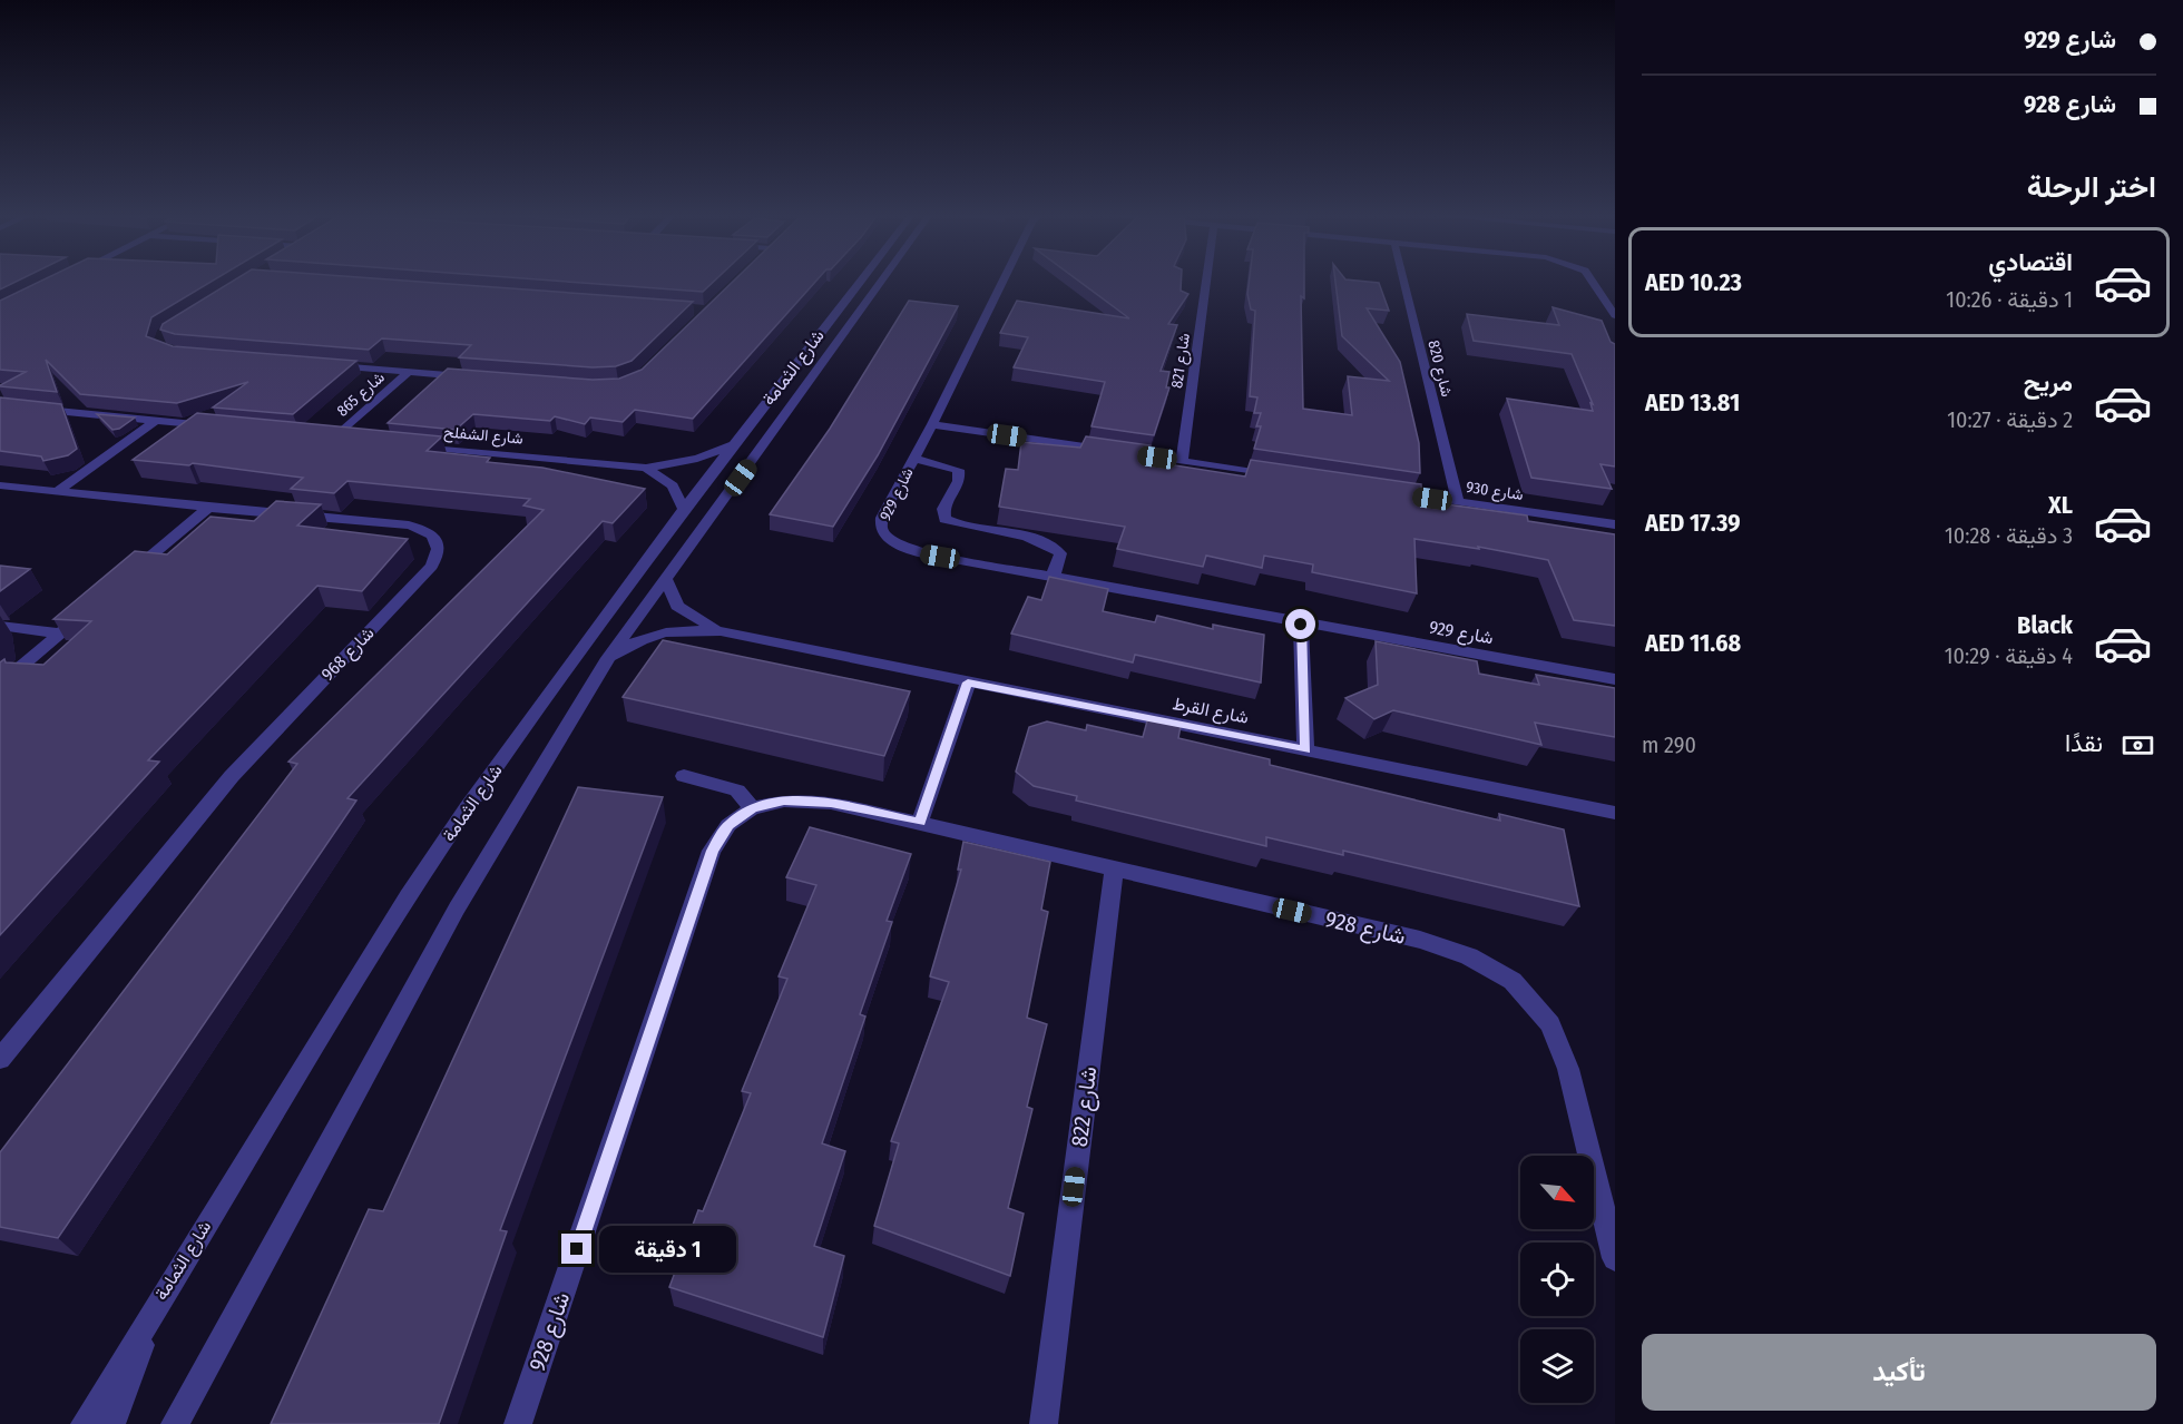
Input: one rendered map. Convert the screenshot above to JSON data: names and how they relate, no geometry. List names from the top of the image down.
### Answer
{
  "streets": {
    "street": [
      "شارع 821",
      "شارع الثمامة",
      "شارع 820",
      "شارع 865",
      "شارع الشفلح",
      "شارع 930",
      "شارع 929",
      "شارع 968",
      "شارع القرط",
      "شارع 928",
      "شارع 822"
    ]
  },
  "crossings": [
    ["شارع الثمامة", "شارع الشفلح"],
    ["شارع الثمامة", "شارع القرط"],
    ["شارع 820", "شارع 930"],
    ["شارع 928", "شارع 822"]
  ],
  "north": "bottom right",
  "page": {
    "banner": ["شارع 929", "شارع 928"],
    "heading": "اختر الرحلة",
    "list": [
      {
        "name": "اقتصادي",
        "note": "1 دقيقة · 10:26",
        "value": "AED 10.23"
      },
      {
        "name": "مريح",
        "note": "2 دقيقة · 10:27",
        "value": "AED 13.81"
      },
      {
        "name": "XL",
        "note": "3 دقيقة · 10:28",
        "value": "AED 17.39"
      },
      {
        "name": "Black",
        "note": "4 دقيقة · 10:29",
        "value": "AED 11.68"
      }
    ],
    "pay": ["نقدًا", "290 m"],
    "bubble": "1 دقيقة",
    "buttons": "تأكيد"
  }
}
